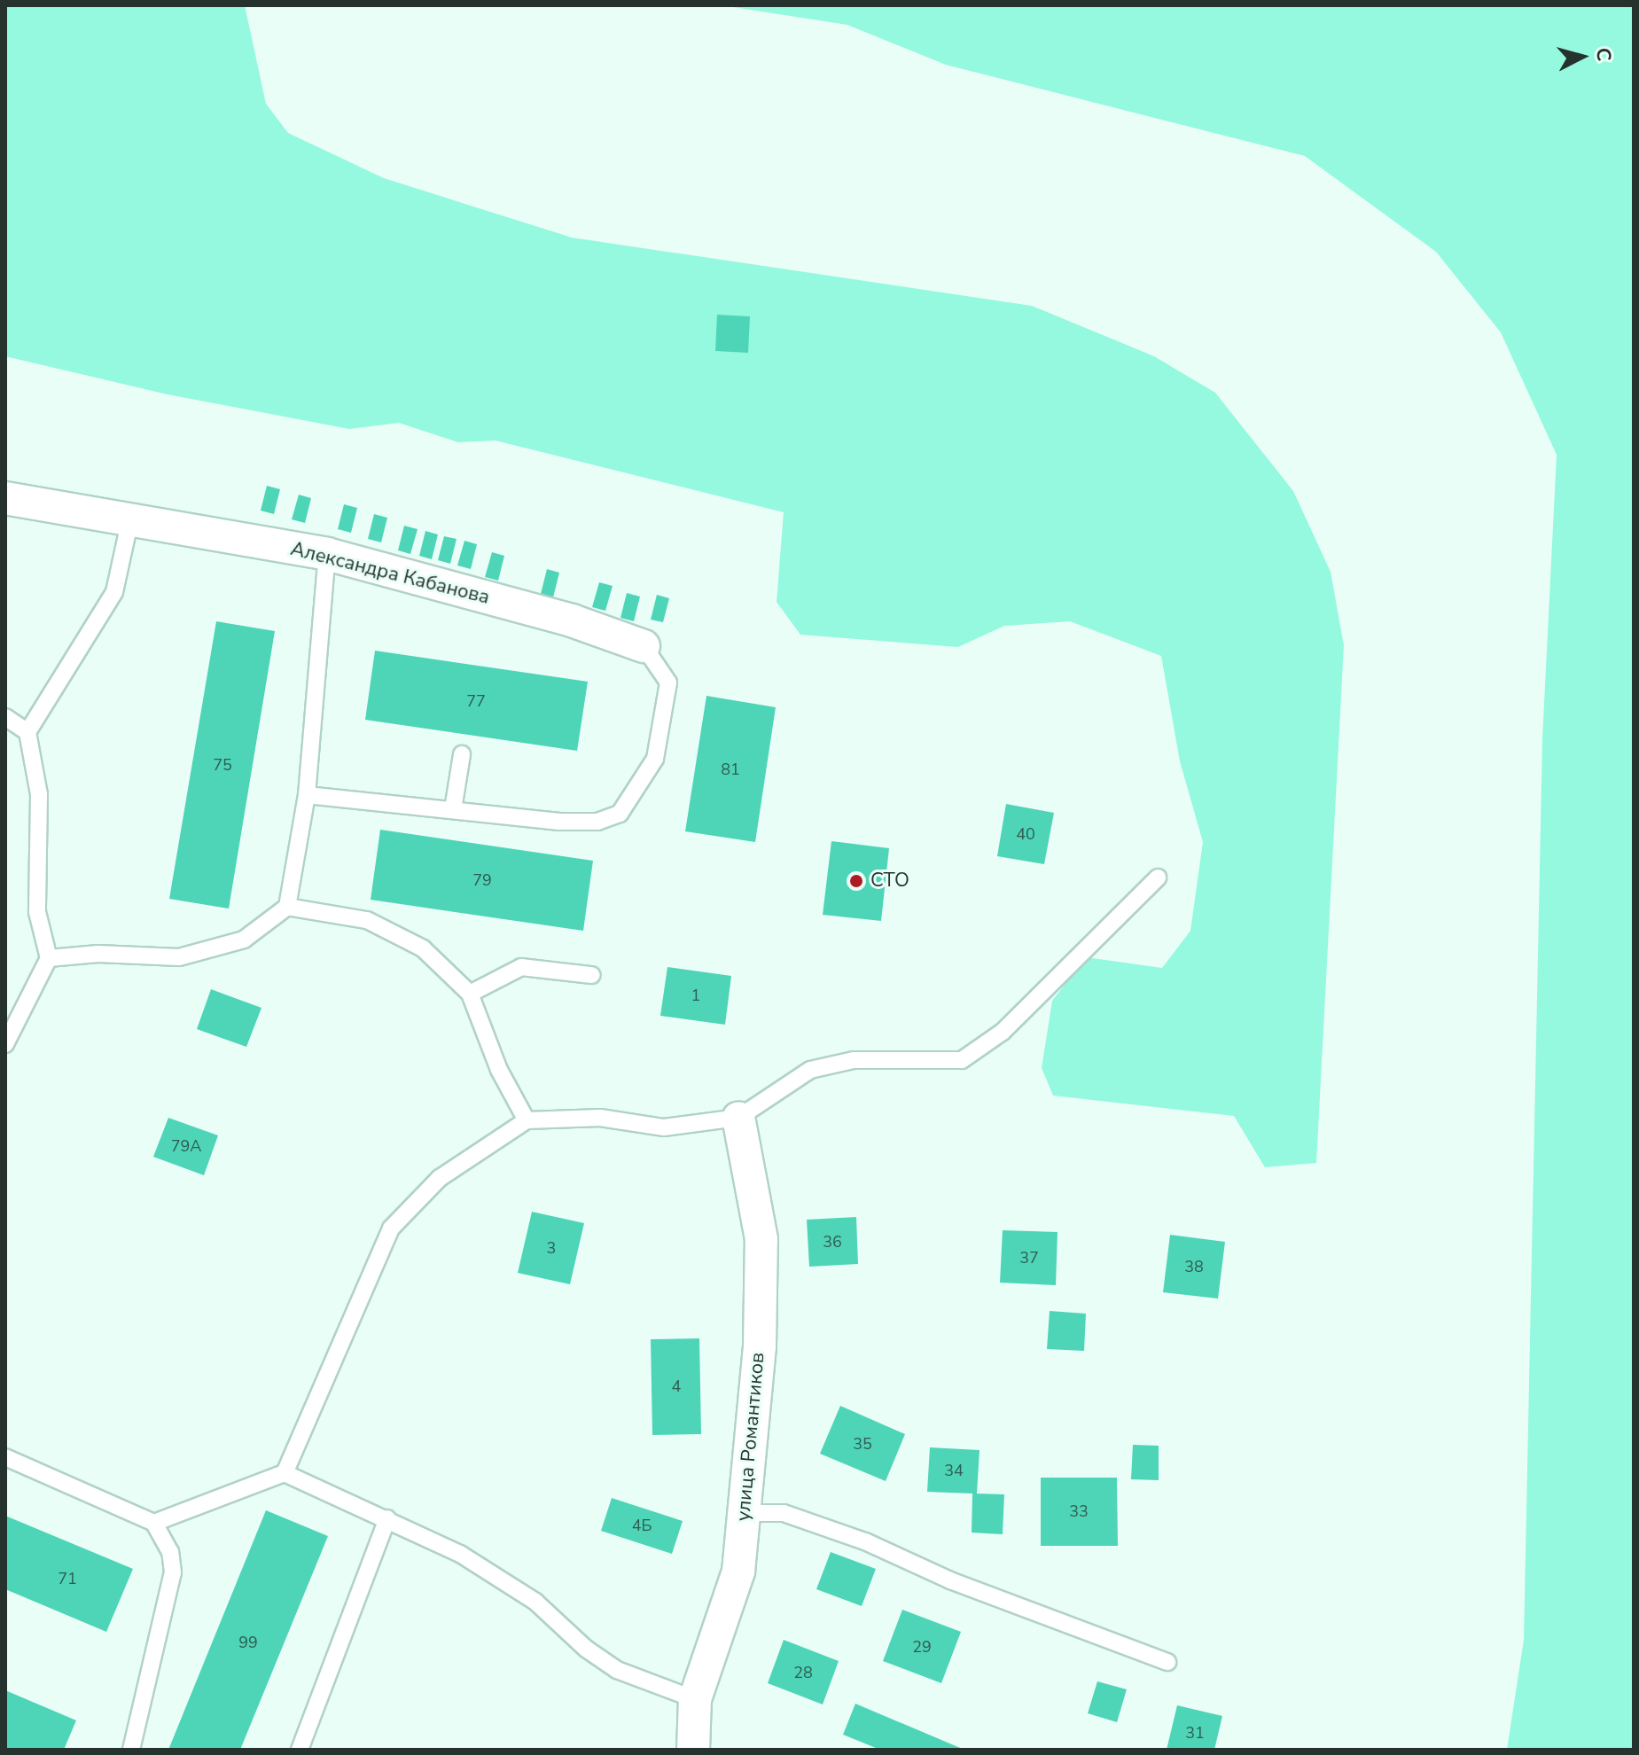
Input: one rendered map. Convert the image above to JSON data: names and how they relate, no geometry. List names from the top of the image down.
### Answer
{
  "streets": {
    "street": ["Александра Кабанова", "улица Романтиков"]
  },
  "places": ["СТО"],
  "house_numbers": [
    "77",
    "75",
    "81",
    "40",
    "79",
    "1",
    "79А",
    "36",
    "3",
    "37",
    "38",
    "4",
    "35",
    "34",
    "33",
    "4Б",
    "71",
    "99",
    "29",
    "28",
    "31"
  ],
  "north": "right"
}
